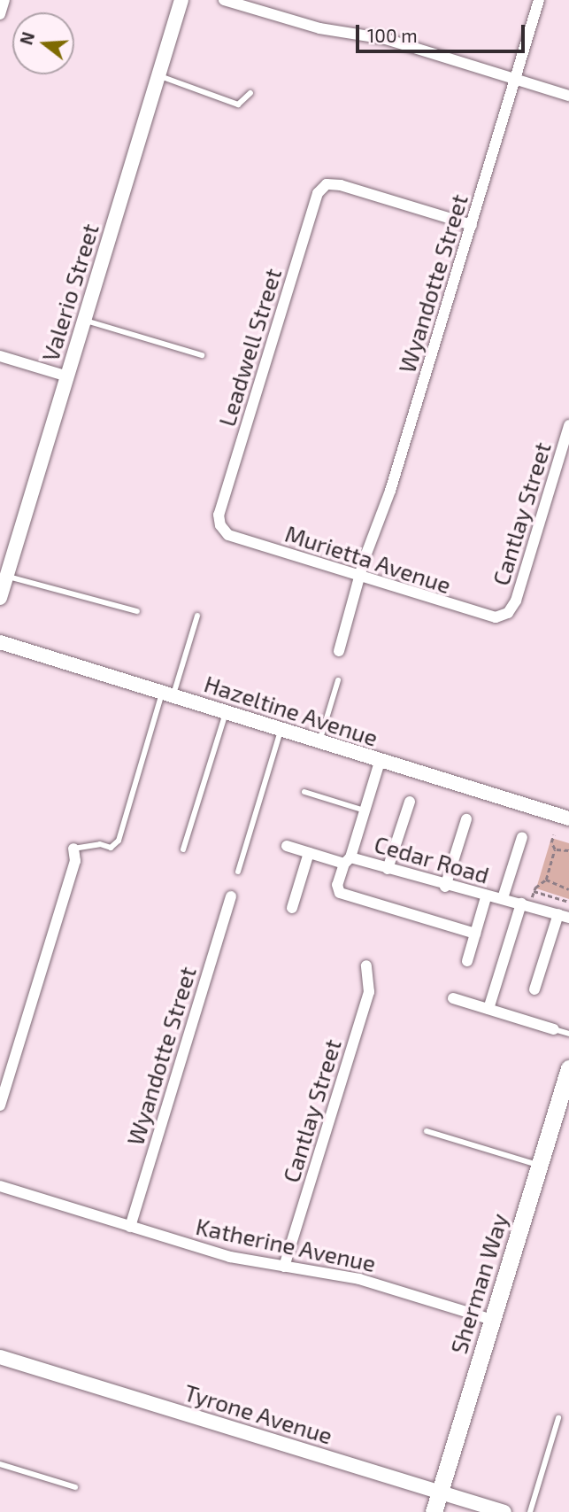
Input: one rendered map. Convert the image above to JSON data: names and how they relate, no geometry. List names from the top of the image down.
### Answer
{
  "streets": {
    "main road": ["Sherman Way"],
    "street": [
      "Wyandotte Street",
      "Valerio Street",
      "Leadwell Street",
      "Cantlay Street",
      "Murietta Avenue",
      "Hazeltine Avenue",
      "Cedar Road",
      "Katherine Avenue",
      "Tyrone Avenue"
    ]
  },
  "crossings": [
    ["Wyandotte Street", "Leadwell Street"],
    ["Wyandotte Street", "Murietta Avenue"],
    ["Wyandotte Street", "Katherine Avenue"],
    ["Leadwell Street", "Murietta Avenue"],
    ["Cantlay Street", "Murietta Avenue"],
    ["Cantlay Street", "Katherine Avenue"],
    ["Katherine Avenue", "Sherman Way"],
    ["Sherman Way", "Tyrone Avenue"]
  ],
  "scale_bar": "100 m",
  "north": "left"
}
